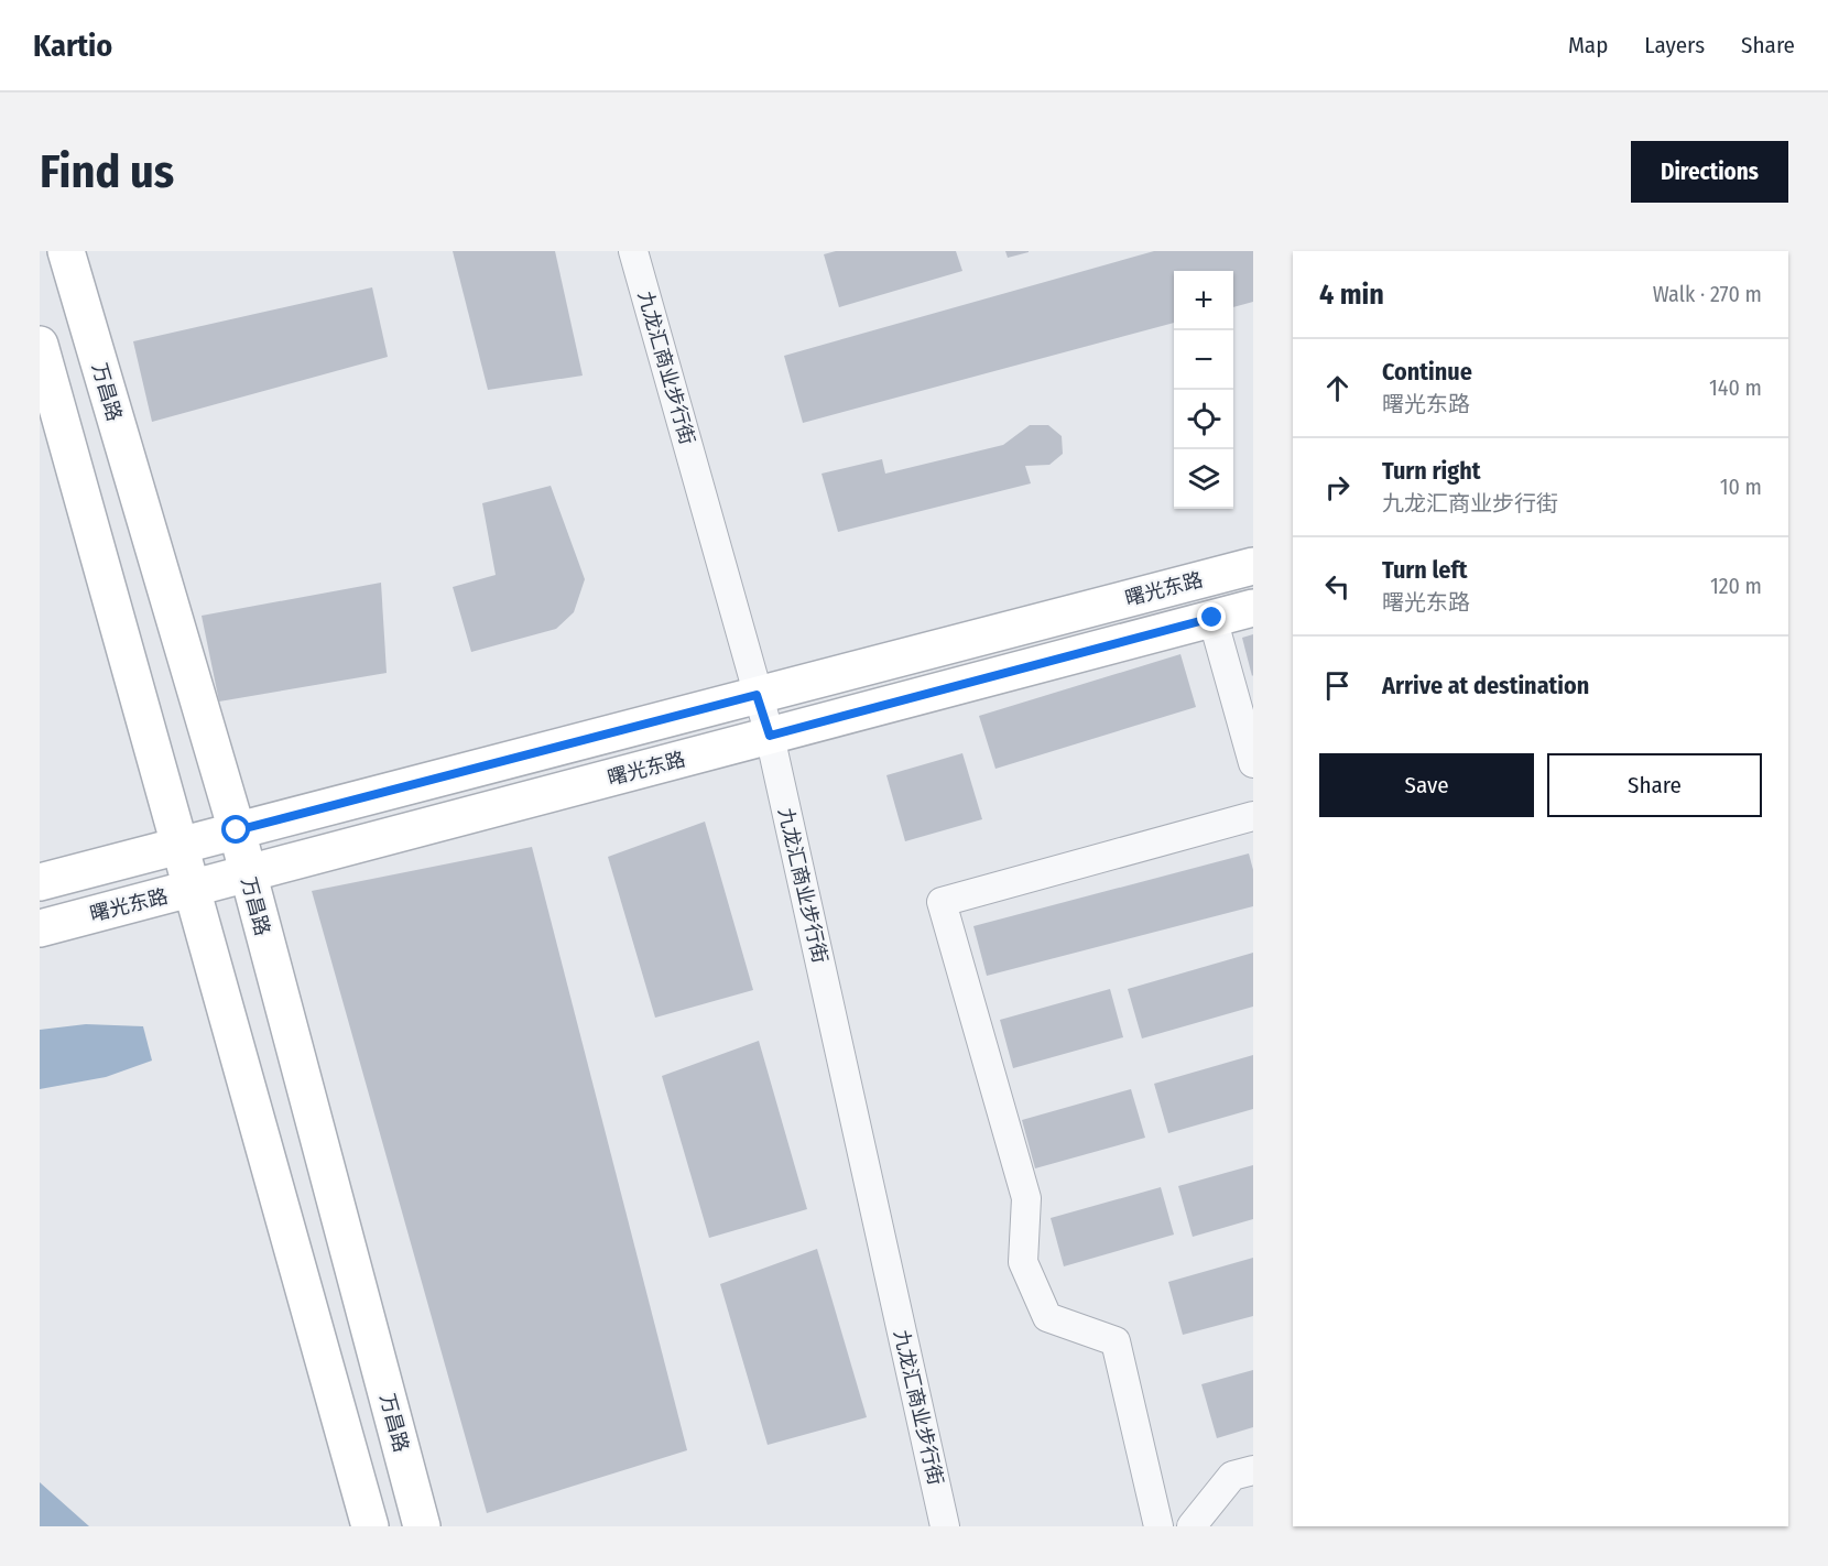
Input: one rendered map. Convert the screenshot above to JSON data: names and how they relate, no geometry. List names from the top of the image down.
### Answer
{
  "streets": {
    "main road": ["万昌路", "曙光东路"],
    "street": ["九龙汇商业步行街"]
  },
  "crossings": [
    ["九龙汇商业步行街", "曙光东路"],
    ["万昌路", "曙光东路"]
  ],
  "page": {
    "header": "Kartio",
    "nav": ["Map", "Layers", "Share"],
    "buttons": [
      "Directions",
      ["Save", "Share"]
    ],
    "title": "Find us",
    "heading": ["4 min", "Walk · 270 m"],
    "map_buttons": ["+", "−"],
    "list": [
      ["Continue", "曙光东路", "140 m"],
      ["Turn right", "九龙汇商业步行街", "10 m"],
      ["Turn left", "曙光东路", "120 m"],
      "Arrive at destination"
    ]
  }
}
